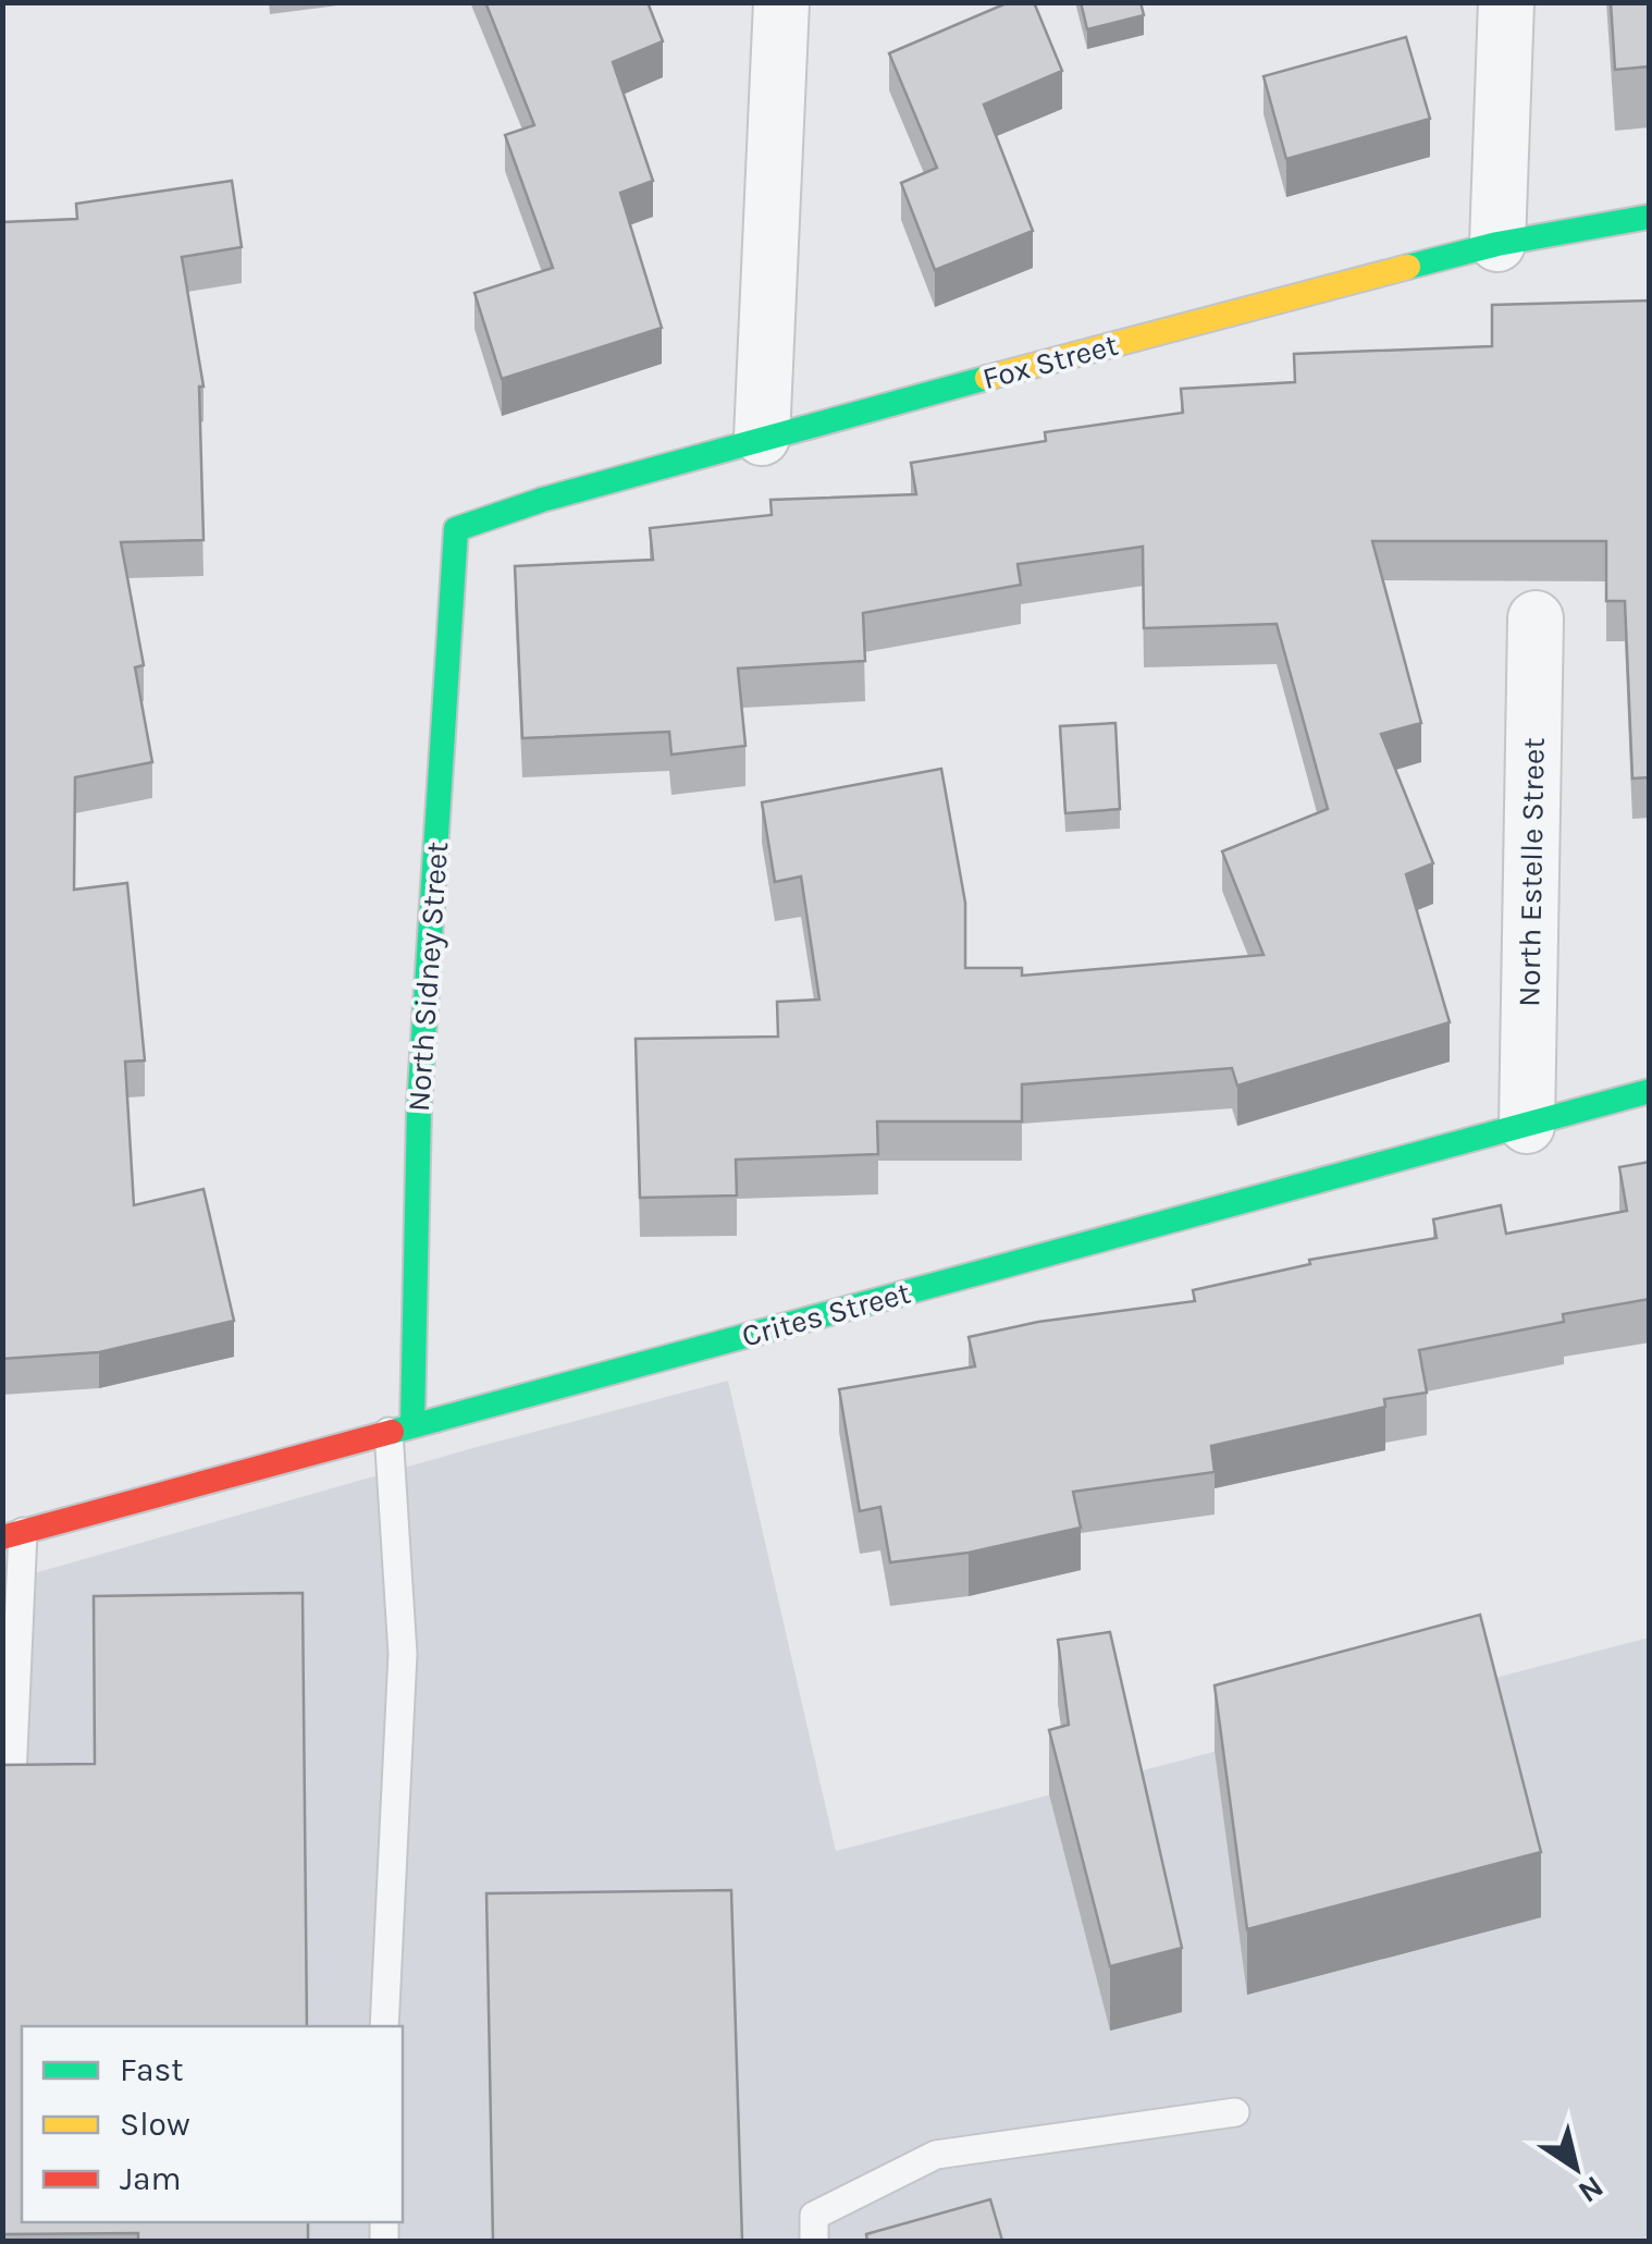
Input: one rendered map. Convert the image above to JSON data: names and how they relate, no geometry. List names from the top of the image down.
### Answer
{
  "streets": {
    "street": [
      "Fox Street",
      "North Estelle Street",
      "North Sidney Street",
      "Crites Street"
    ]
  },
  "crossings": [
    ["Fox Street", "North Sidney Street"],
    ["North Estelle Street", "Crites Street"],
    ["North Sidney Street", "Crites Street"]
  ],
  "legend": ["Fast", "Slow", "Jam"],
  "north": "bottom right"
}
